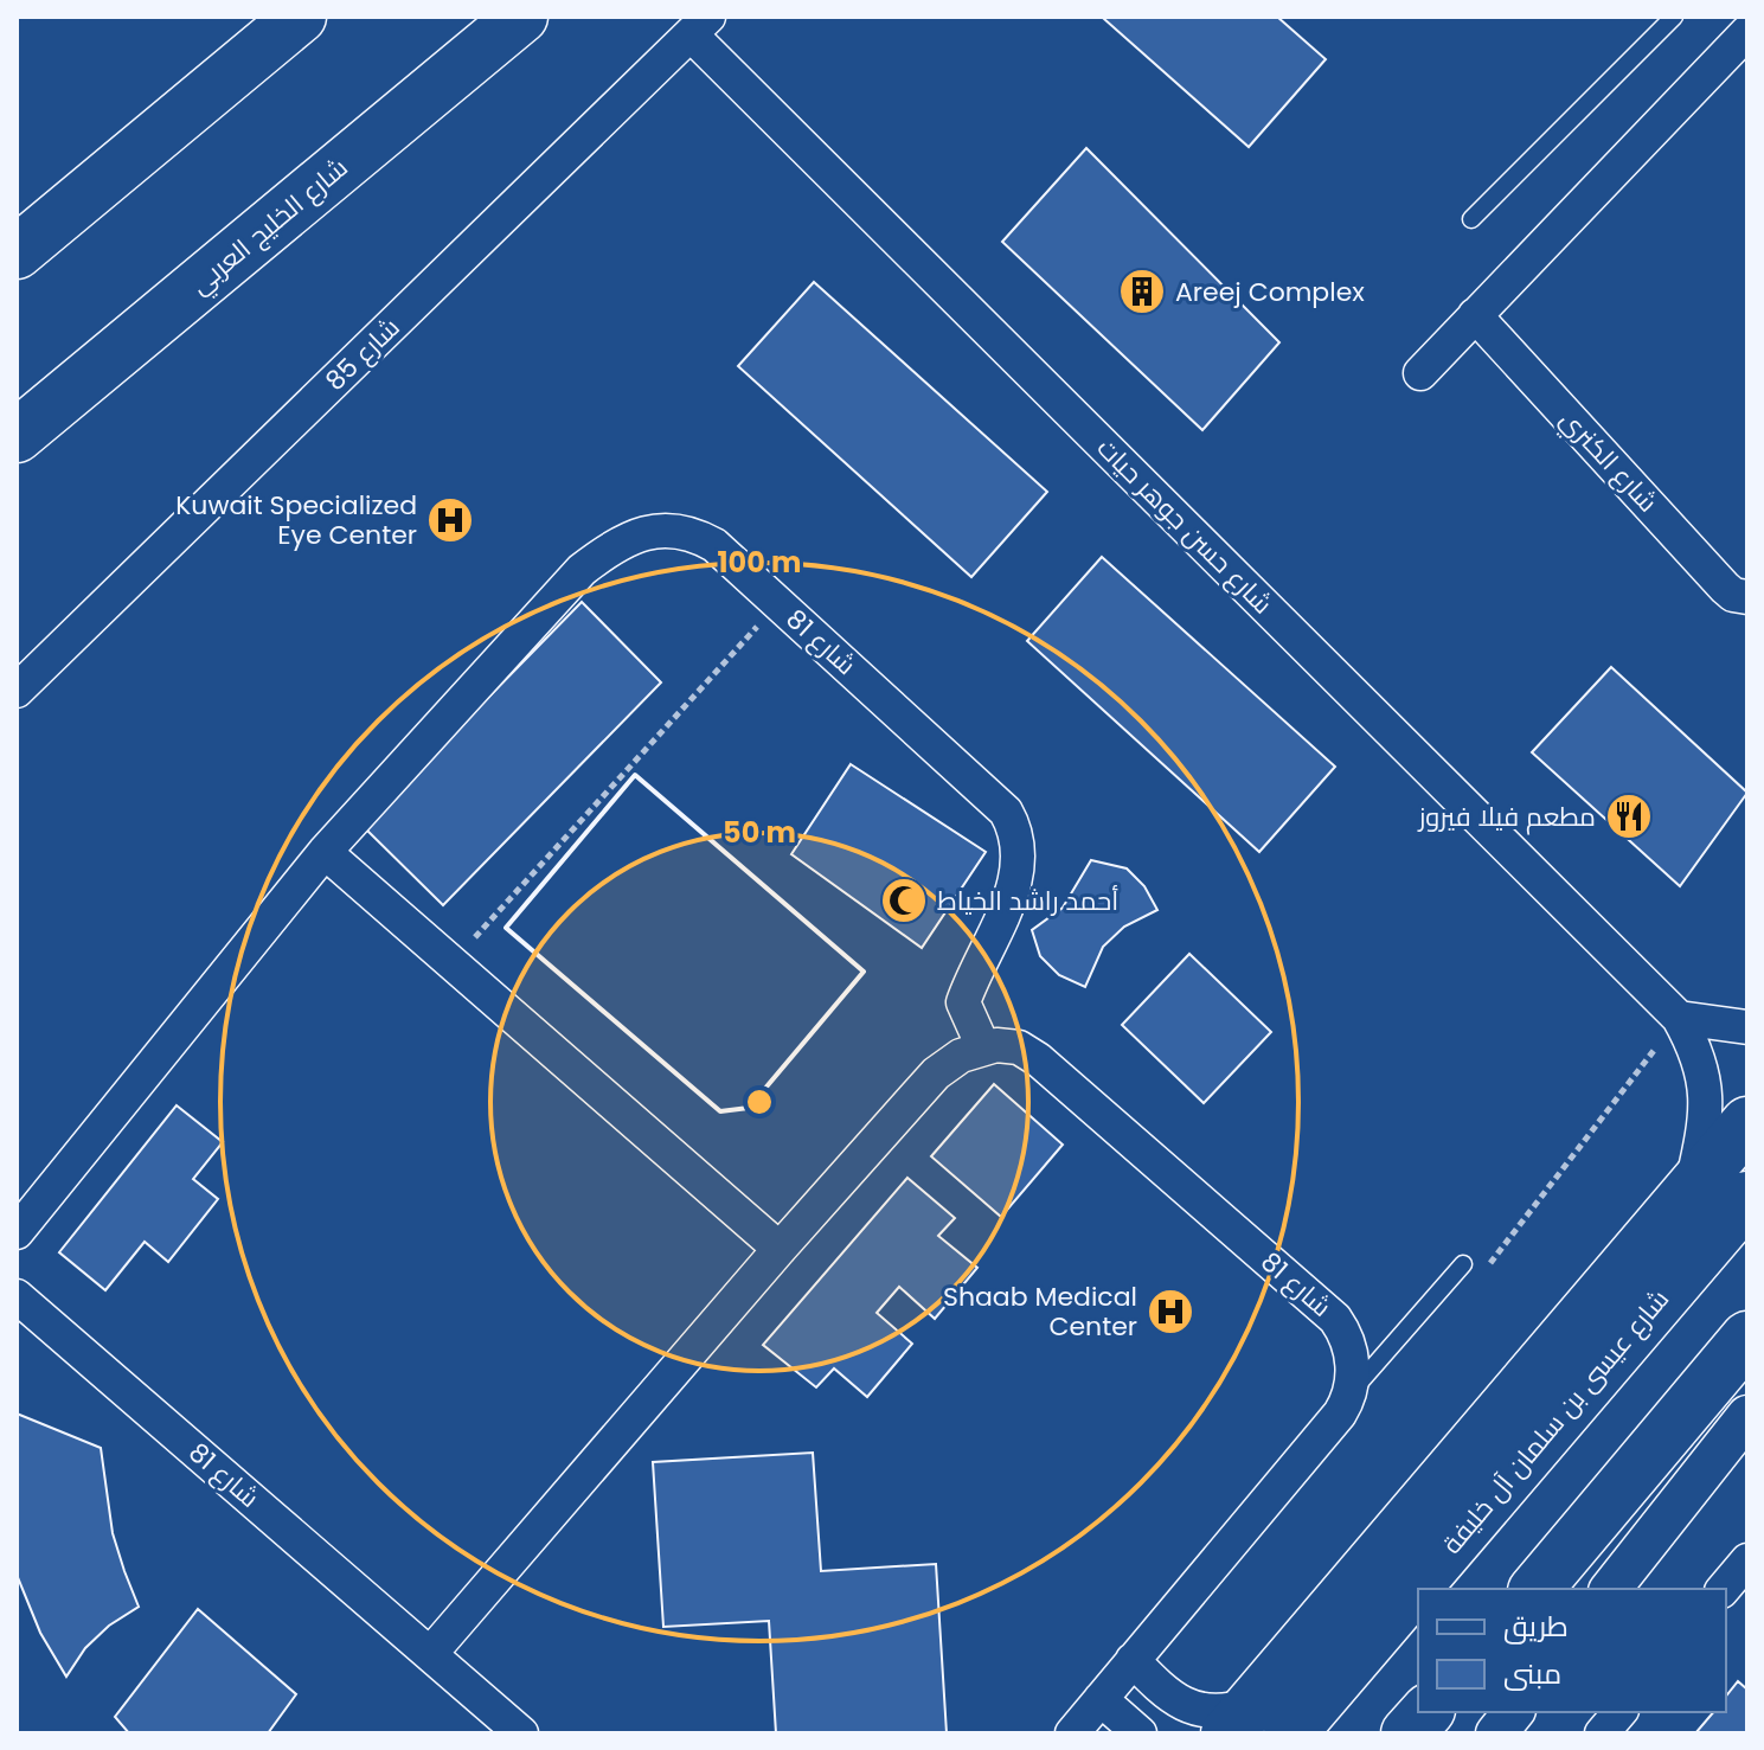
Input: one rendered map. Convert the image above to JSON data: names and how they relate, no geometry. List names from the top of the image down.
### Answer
{
  "streets": {
    "main road": ["شارع الخليج العربي", "شارع عيسى بن سلمان آل خليفة"],
    "street": [
      "شارع 85",
      "شارع الكنري",
      "شارع حسن جوهر حيات",
      "شارع 81"
    ]
  },
  "crossings": [
    ["شارع 85", "شارع حسن جوهر حيات"]
  ],
  "places": {
    "building": ["Areej Complex"],
    "hospital": ["Kuwait Specialized Eye Center", "Shaab Medical Center"],
    "restaurant": ["مطعم فيلا فيروز"],
    "mosque": ["أحمد راشد الخياط"]
  },
  "legend": ["طريق", "مبنى"],
  "rings": ["100 m", "50 m"]
}
